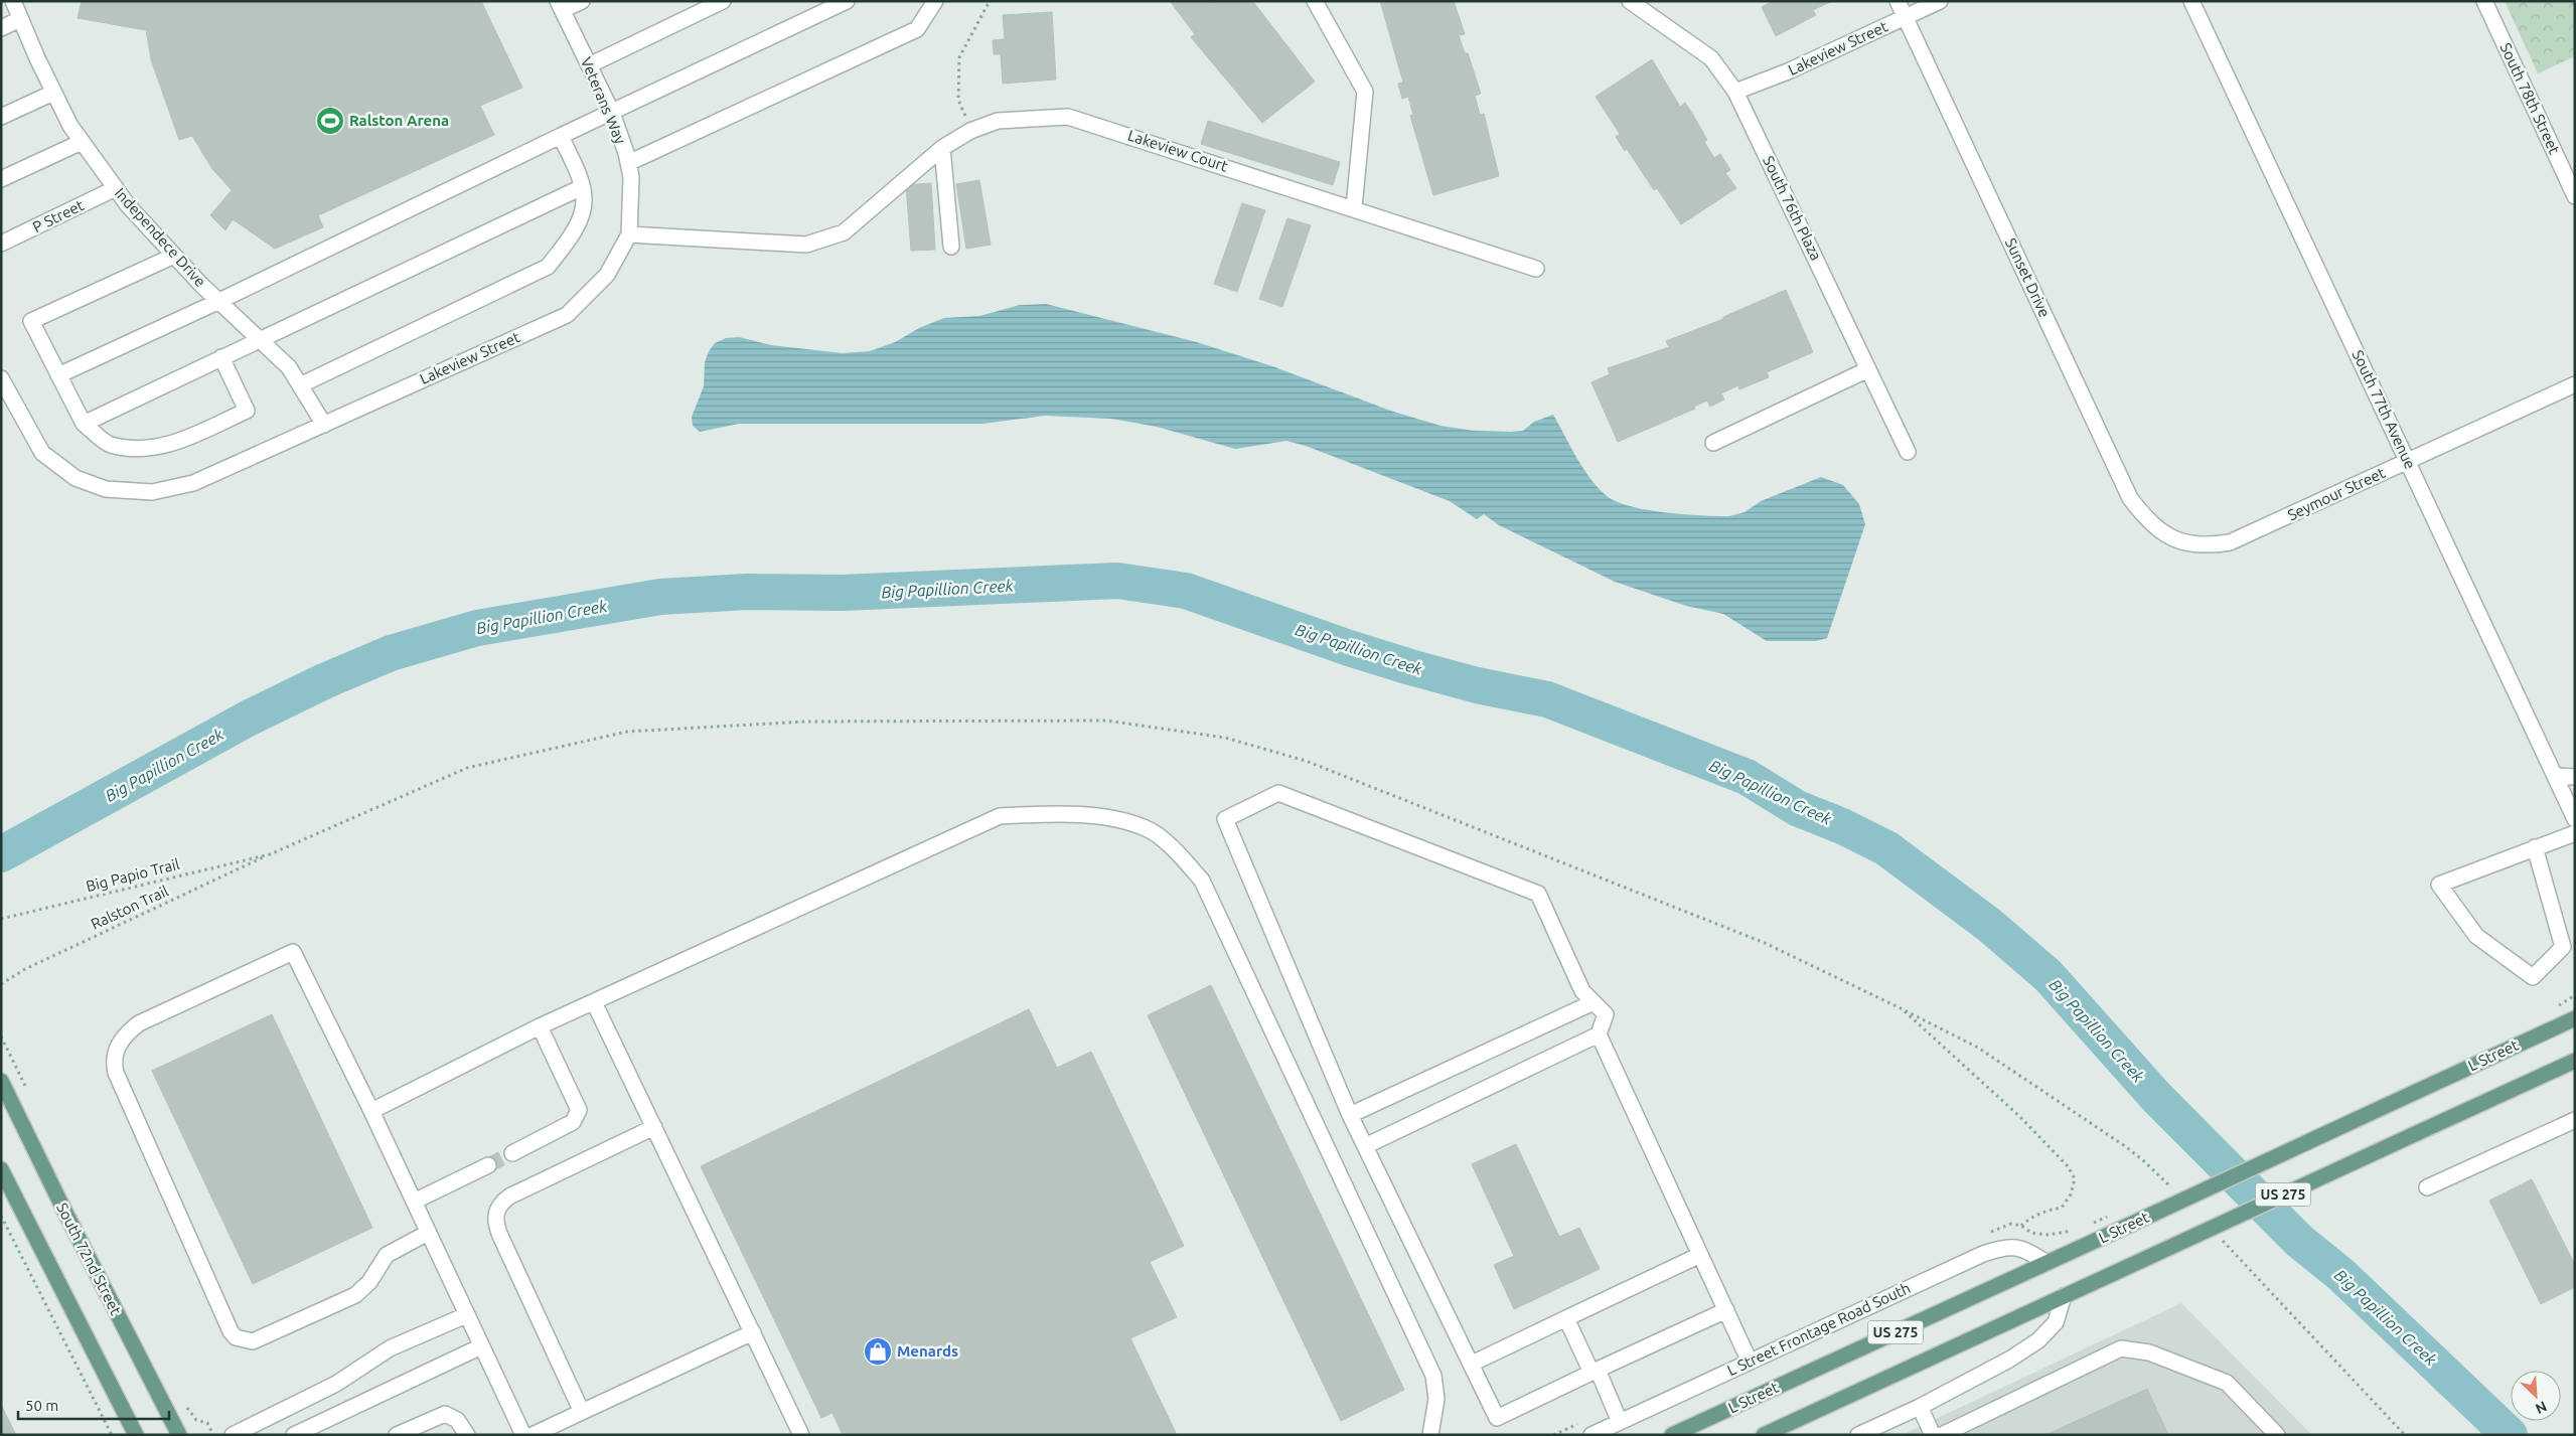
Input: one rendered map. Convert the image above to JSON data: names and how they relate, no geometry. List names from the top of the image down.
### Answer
{
  "streets": {
    "main road": ["L Street", "US 275", "South 72nd Street"],
    "street": [
      "Lakeview Street",
      "South 78th Street",
      "Veterans Way",
      "Lakeview Court",
      "South 76th Plaza",
      "P Street",
      "Independece Drive",
      "Sunset Drive",
      "South 77th Avenue",
      "Seymour Street",
      "L Street Frontage Road South"
    ],
    "path": ["Big Papio Trail", "Ralston Trail"]
  },
  "crossings": [
    ["Lakeview Street", "Veterans Way"],
    ["Lakeview Street", "Lakeview Court"],
    ["Lakeview Street", "South 76th Plaza"],
    ["Lakeview Street", "Independece Drive"],
    ["Lakeview Street", "Sunset Drive"],
    ["Veterans Way", "Lakeview Court"],
    ["P Street", "Independece Drive"],
    ["Sunset Drive", "Seymour Street"],
    ["South 77th Avenue", "Seymour Street"],
    ["Big Papio Trail", "Ralston Trail"],
    ["L Street", "L Street Frontage Road South"]
  ],
  "water": ["Big Papillion Creek"],
  "places": {
    "sports": ["Ralston Arena"],
    "shop": ["Menards"]
  },
  "scale_bar": "50 m",
  "north": "bottom right"
}
